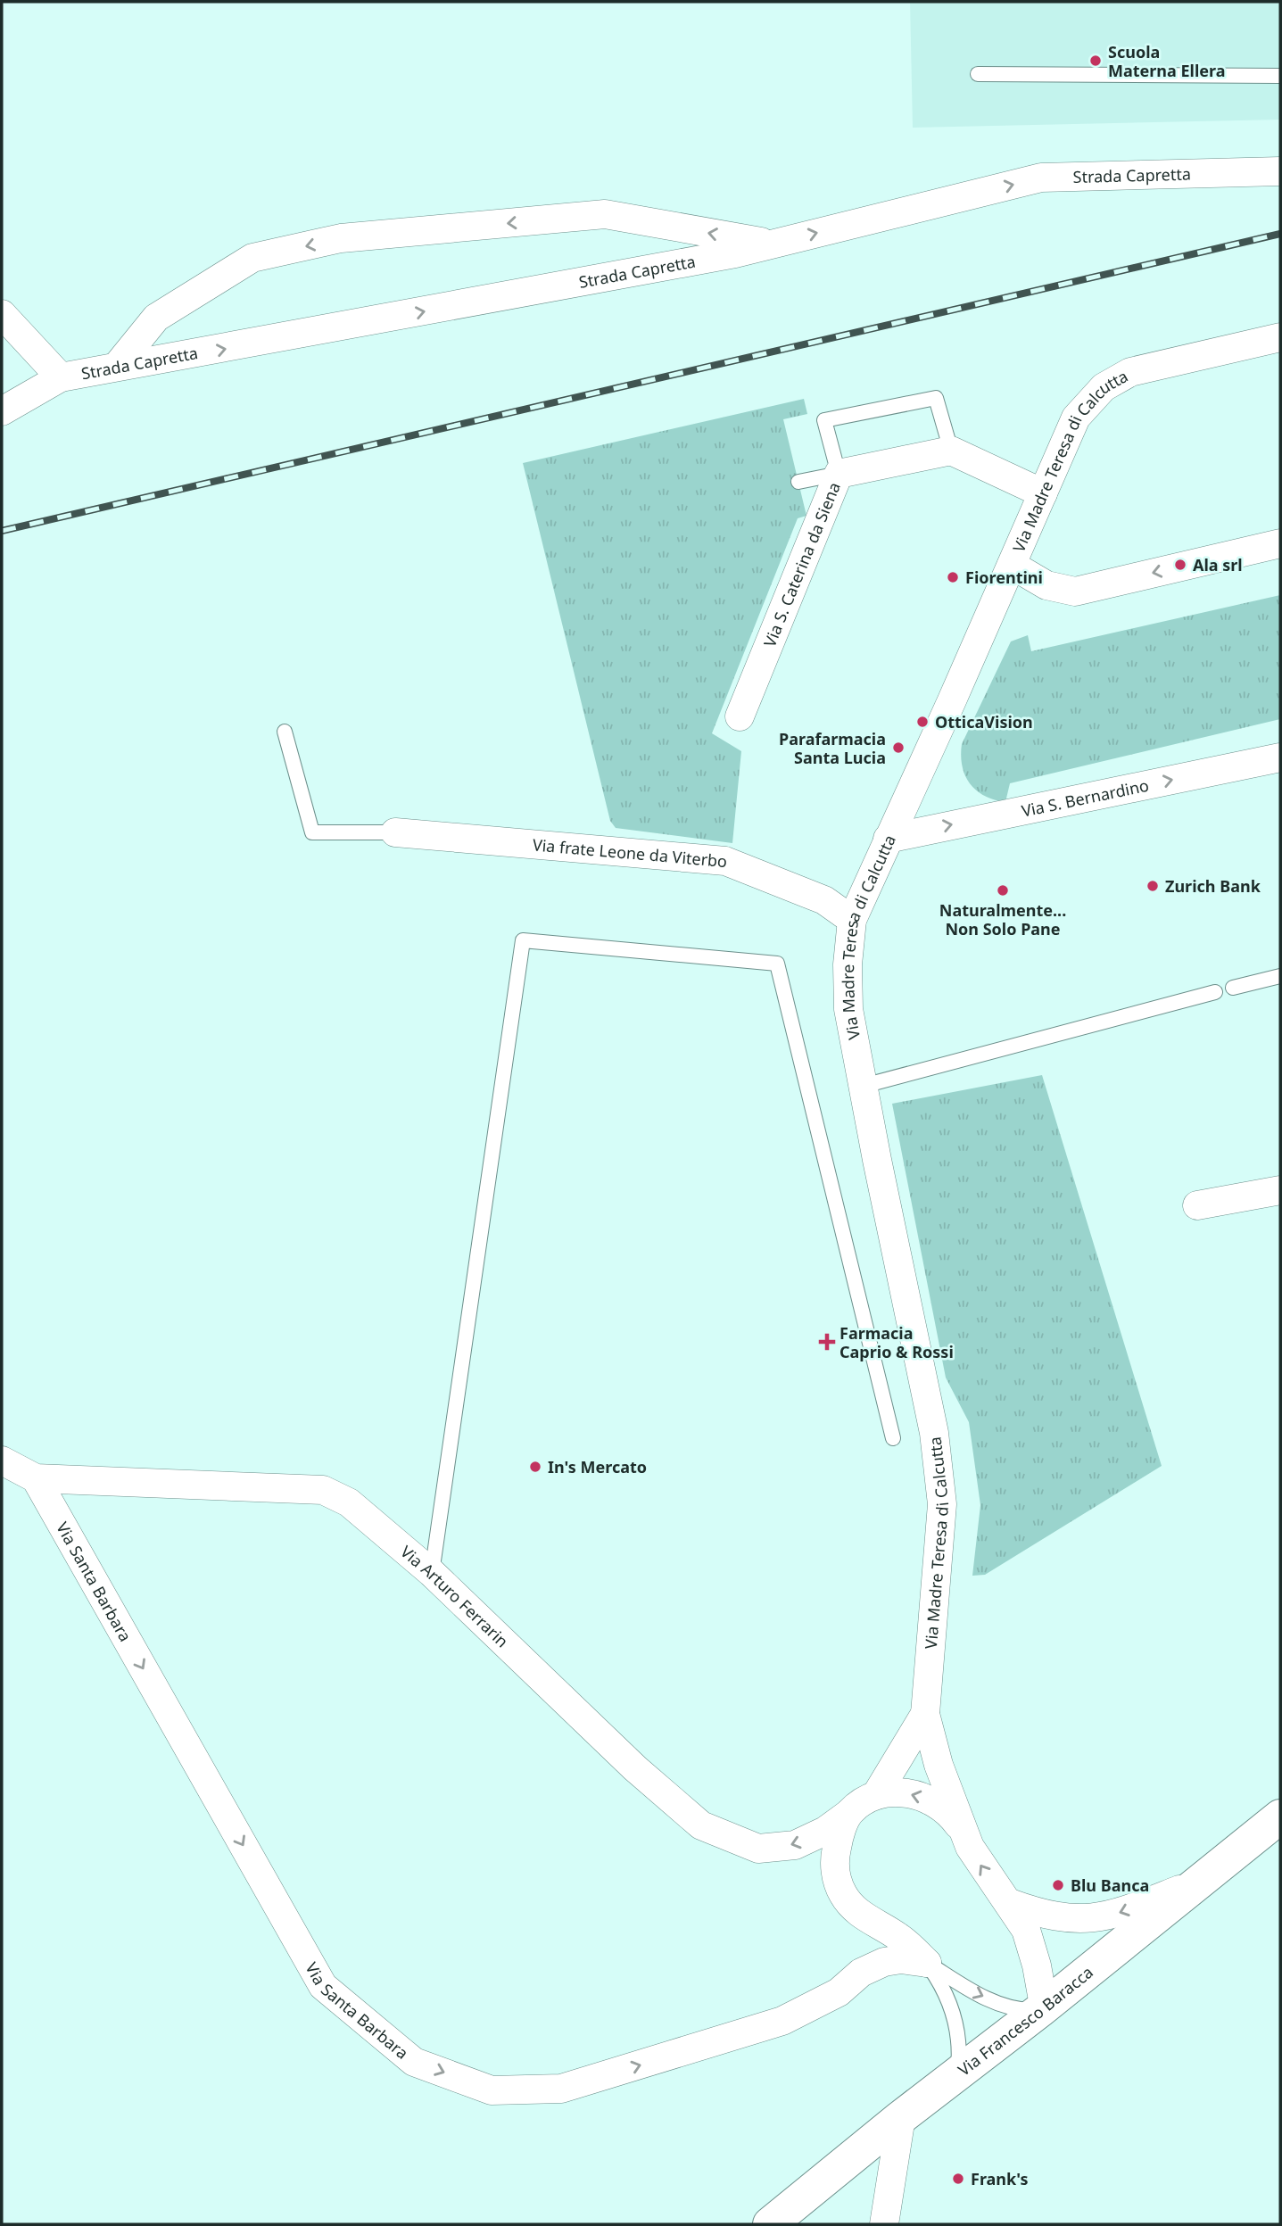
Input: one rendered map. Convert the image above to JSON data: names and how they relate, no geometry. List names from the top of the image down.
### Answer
{
  "streets": {
    "main road": ["Via Francesco Baracca"],
    "street": [
      "Strada Capretta",
      "Via Madre Teresa di Calcutta",
      "Via S. Caterina da Siena",
      "Via S. Bernardino",
      "Via frate Leone da Viterbo",
      "Via Santa Barbara",
      "Via Arturo Ferrarin"
    ]
  },
  "crossings": [
    ["Via Madre Teresa di Calcutta", "Via S. Bernardino"],
    ["Via Madre Teresa di Calcutta", "Via frate Leone da Viterbo"],
    ["Via Santa Barbara", "Via Arturo Ferrarin"]
  ],
  "one_way": ["Via Santa Barbara", "Via Arturo Ferrarin"],
  "places": {
    "other": [
      "Scuola Materna Ellera",
      "Ala srl",
      "Fiorentini",
      "OtticaVision",
      "Parafarmacia Santa Lucia",
      "Zurich Bank",
      "Naturalmente... Non Solo Pane",
      "In's Mercato",
      "Blu Banca",
      "Frank's"
    ],
    "health": ["Farmacia Caprio & Rossi"]
  }
}
